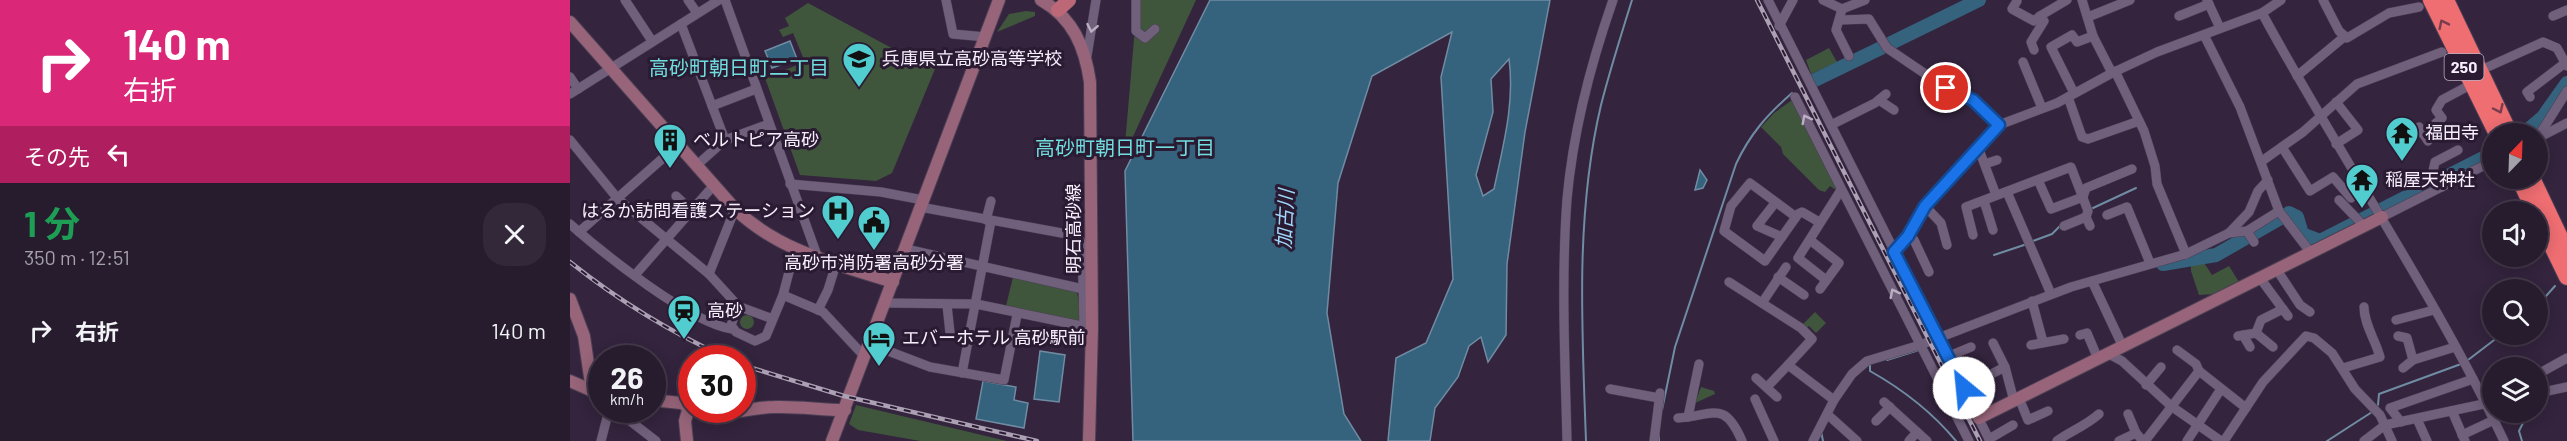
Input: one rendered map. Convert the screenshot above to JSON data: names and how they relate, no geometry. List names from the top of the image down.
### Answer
{
  "streets": {
    "highway": ["250"],
    "street": ["明石高砂線"]
  },
  "districts": ["高砂町朝日町二丁目", "高砂町朝日町一丁目"],
  "water": ["加古川"],
  "places": {
    "school or university": ["兵庫県立高砂高等学校"],
    "temple": ["福田寺", "稲屋天神社"],
    "building": ["ベルトピア高砂"],
    "hospital": ["はるか訪問看護ステーション"],
    "public building": ["高砂市消防署高砂分署"],
    "station": ["高砂"],
    "hotel": ["エバーホテル 高砂駅前"]
  },
  "north": "top right",
  "page": {
    "turn": ["140 m", "右折"],
    "then": "その先",
    "heading": ["1 分", "350 m · 12:51"],
    "list": [
      {
        "name": "右折",
        "value": "140 m"
      }
    ],
    "speed": "26 km/h",
    "limit": "30"
  }
}
